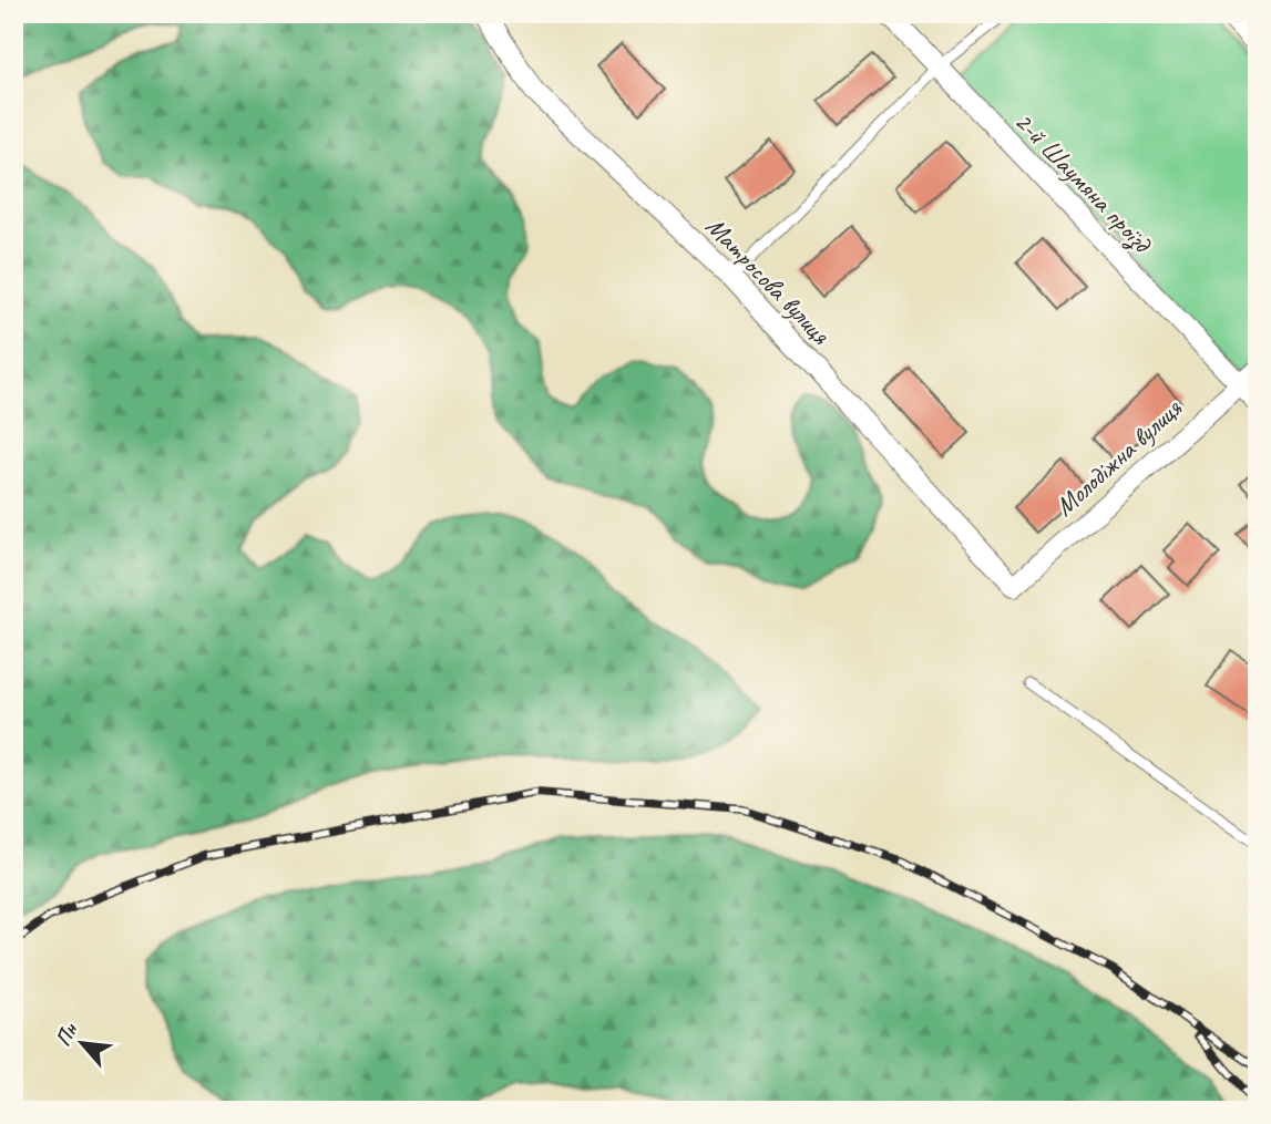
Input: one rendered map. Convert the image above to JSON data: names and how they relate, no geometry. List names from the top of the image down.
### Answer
{
  "streets": {
    "street": ["2-й Шаумяна проїзд", "Матросова вулиця", "Молодіжна вулиця"]
  },
  "crossings": [
    ["2-й Шаумяна проїзд", "Молодіжна вулиця"],
    ["Матросова вулиця", "Молодіжна вулиця"]
  ],
  "north": "top left"
}
